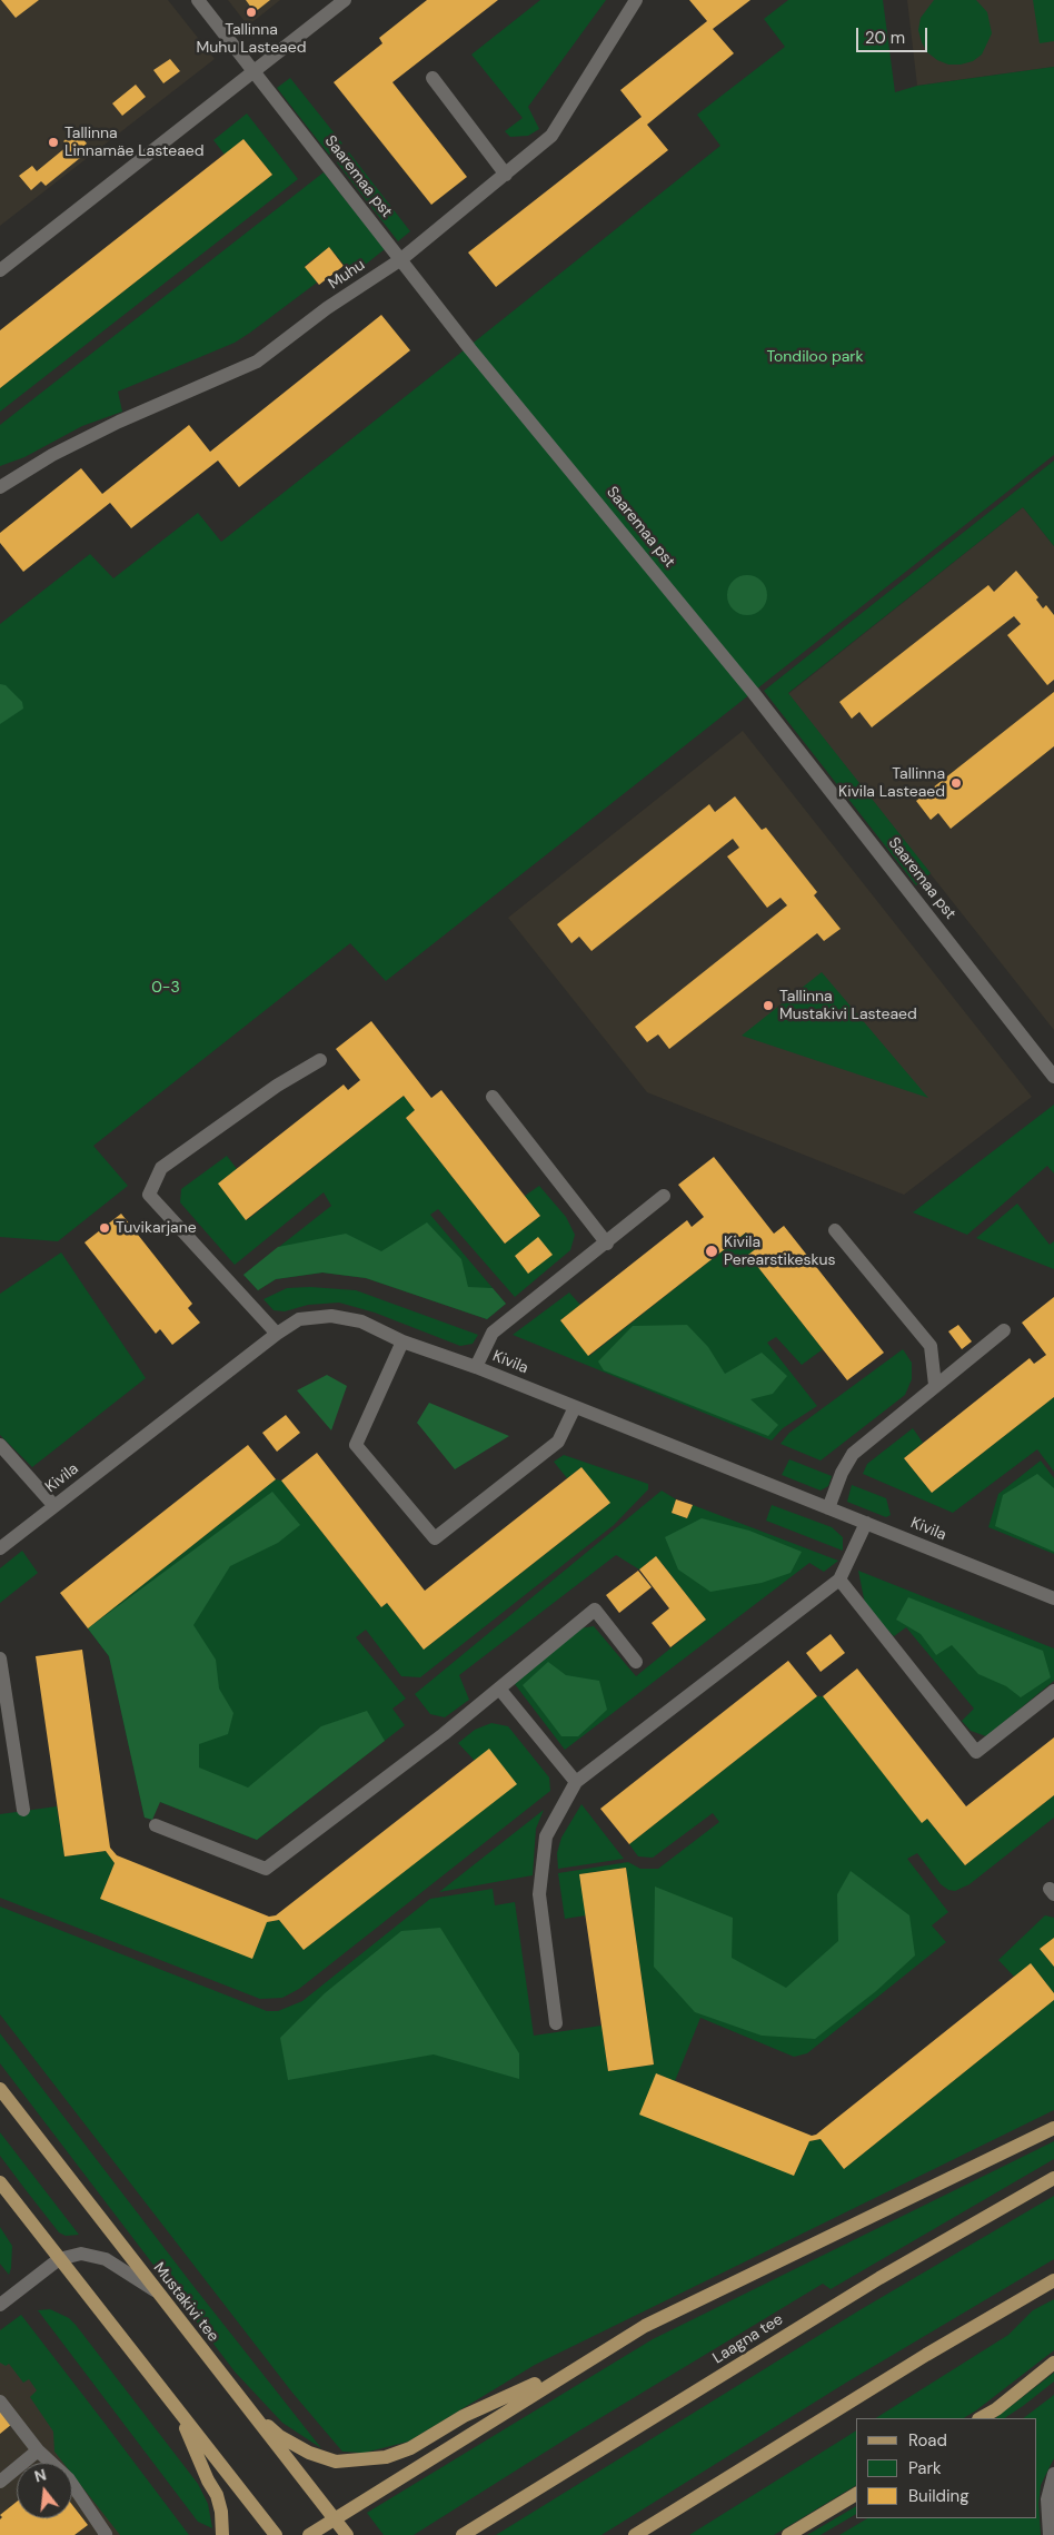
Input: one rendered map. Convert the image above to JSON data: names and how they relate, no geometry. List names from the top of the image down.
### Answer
{
  "streets": {
    "main road": ["Mustakivi tee", "Laagna tee"],
    "street": ["Saaremaa pst", "Muhu", "Kivila"]
  },
  "crossings": [
    ["Saaremaa pst", "Muhu"]
  ],
  "parks": ["Tondiloo park", "0-3"],
  "places": [
    "Tallinna Muhu Lasteaed",
    "Tallinna Linnamäe Lasteaed",
    "Tallinna Kivila Lasteaed",
    "Tallinna Mustakivi Lasteaed",
    "Tuvikarjane",
    "Kivila Perearstikeskus"
  ],
  "legend": ["Road", "Park", "Building"],
  "scale_bar": "20 m",
  "north": "top"
}
